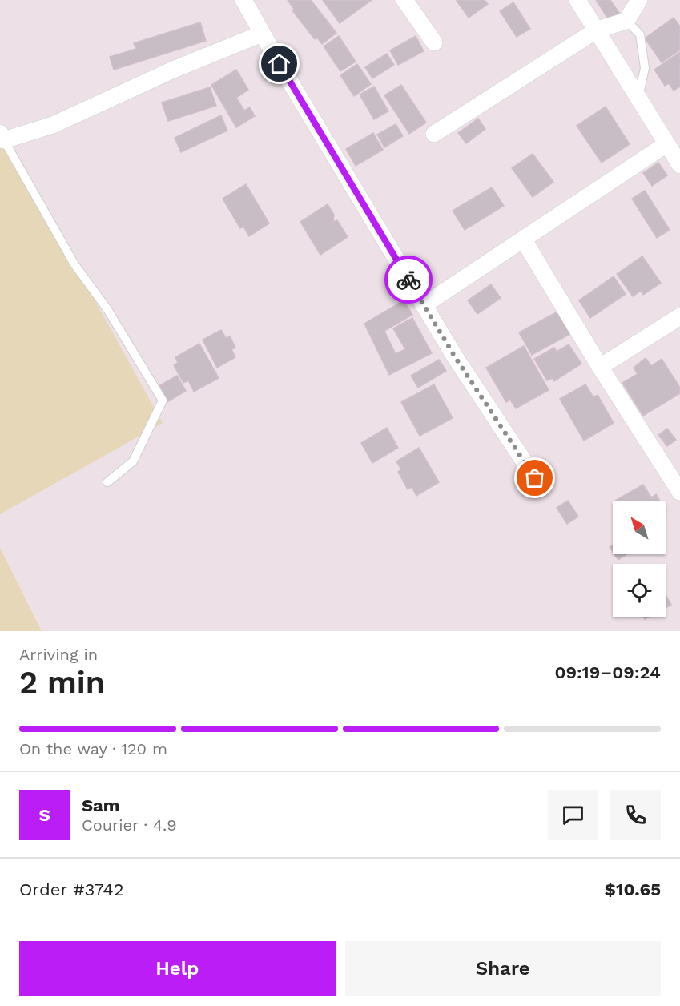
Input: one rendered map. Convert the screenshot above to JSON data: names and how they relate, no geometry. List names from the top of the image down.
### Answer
{
  "north": "top left",
  "page": {
    "heading": ["2 min", "Arriving in", "09:19–09:24"],
    "panel": [
      "Sam",
      "Courier · 4.9",
      "Order #3742",
      "$10.65"
    ],
    "bar": "On the way · 120 m",
    "round": "S",
    "buttons": ["Help", "Share"]
  }
}
